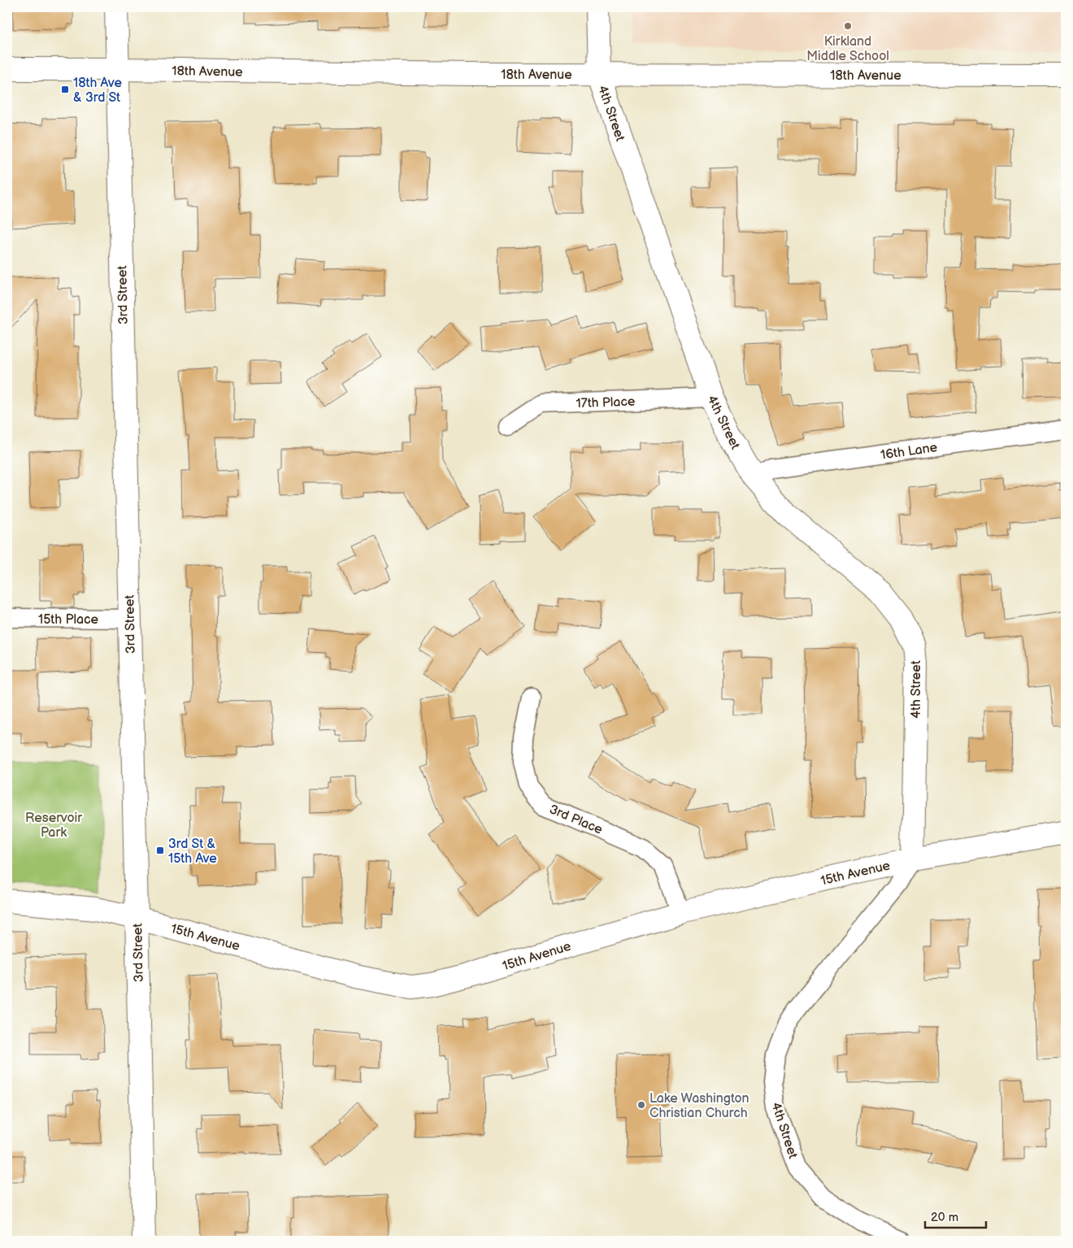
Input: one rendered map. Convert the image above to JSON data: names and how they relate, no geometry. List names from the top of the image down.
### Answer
{
  "streets": {
    "street": [
      "18th Avenue",
      "4th Street",
      "3rd Street",
      "17th Place",
      "16th Lane",
      "15th Place",
      "3rd Place",
      "15th Avenue"
    ]
  },
  "crossings": [
    ["18th Avenue", "4th Street"],
    ["18th Avenue", "3rd Street"],
    ["4th Street", "17th Place"],
    ["4th Street", "16th Lane"],
    ["4th Street", "15th Avenue"],
    ["3rd Street", "15th Place"],
    ["3rd Street", "15th Avenue"],
    ["3rd Place", "15th Avenue"]
  ],
  "parks": ["Reservoir Park"],
  "places": {
    "other": ["Kirkland Middle School", "Lake Washington Christian Church"],
    "transit": ["18th Ave & 3rd St", "3rd St & 15th Ave"]
  },
  "scale_bar": "20 m"
}
